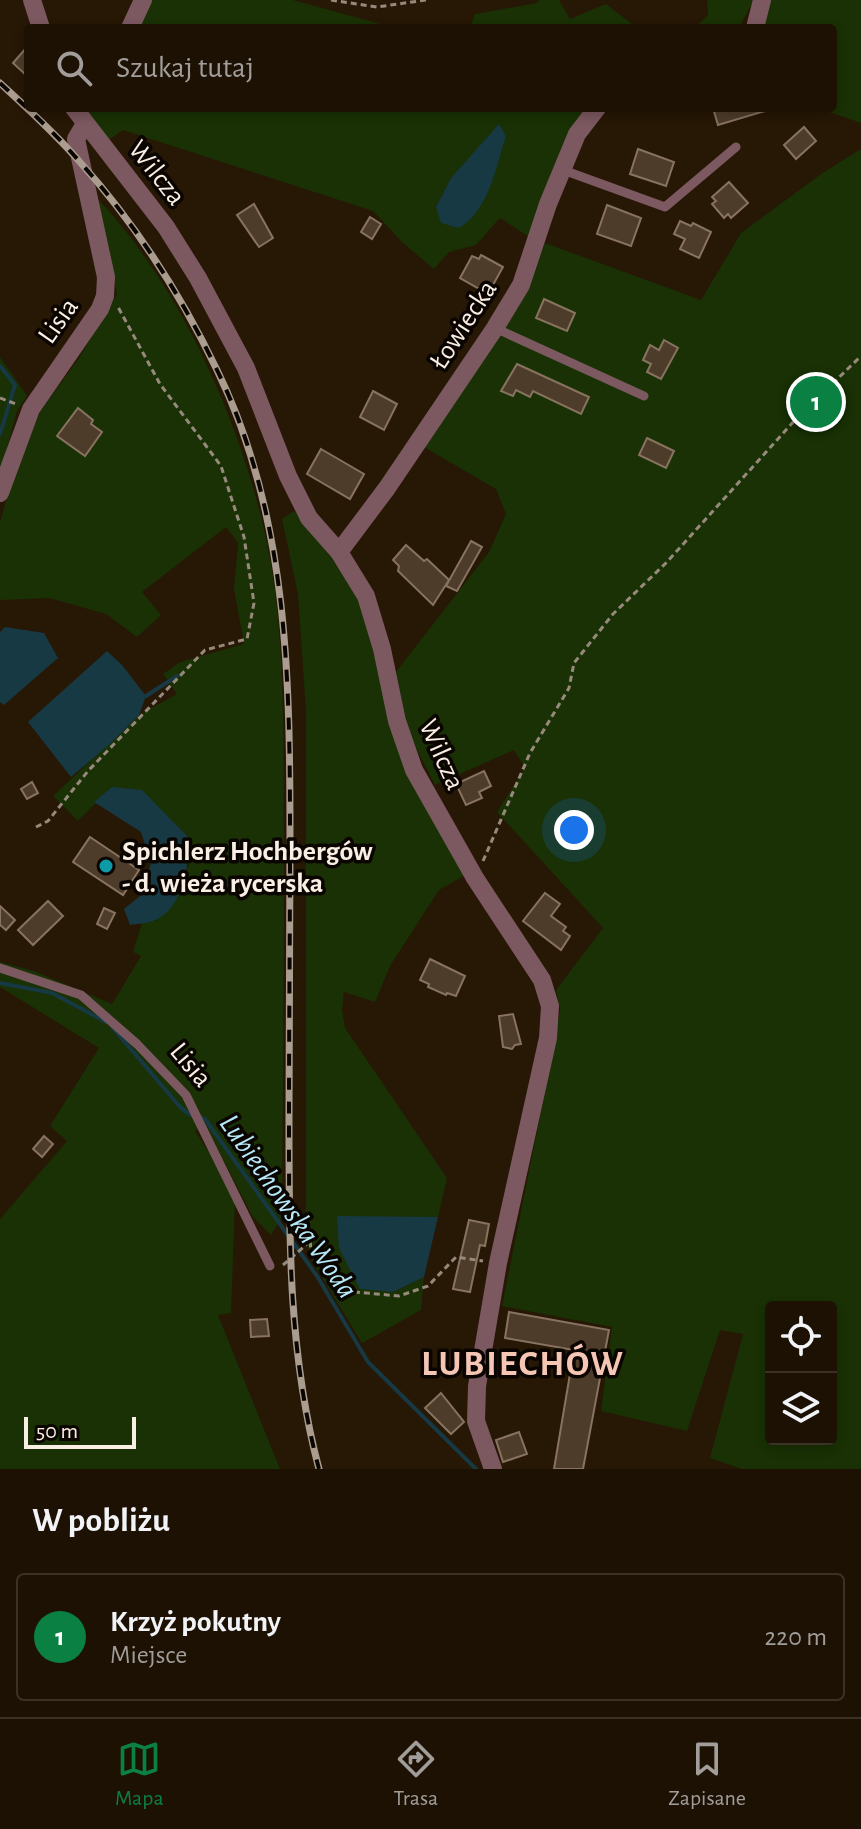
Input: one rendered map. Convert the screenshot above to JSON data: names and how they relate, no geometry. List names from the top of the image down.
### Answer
{
  "streets": {
    "street": ["Wilcza", "Lisia", "Łowiecka"]
  },
  "crossings": [
    ["Wilcza", "Lisia"],
    ["Wilcza", "Łowiecka"]
  ],
  "districts": ["LUBIECHÓW"],
  "water": ["Lubiechowska Woda"],
  "places": ["Spichlerz Hochbergów - d. wieża rycerska"],
  "scale_bar": "50 m",
  "page": {
    "search": "Szukaj tutaj",
    "pins": "1",
    "scale": "50 m",
    "heading": "W pobliżu",
    "list": [
      {
        "mark": "1",
        "name": "Krzyż pokutny",
        "note": "Miejsce",
        "value": "220 m"
      }
    ],
    "nav": ["Mapa", "Trasa", "Zapisane"]
  }
}
